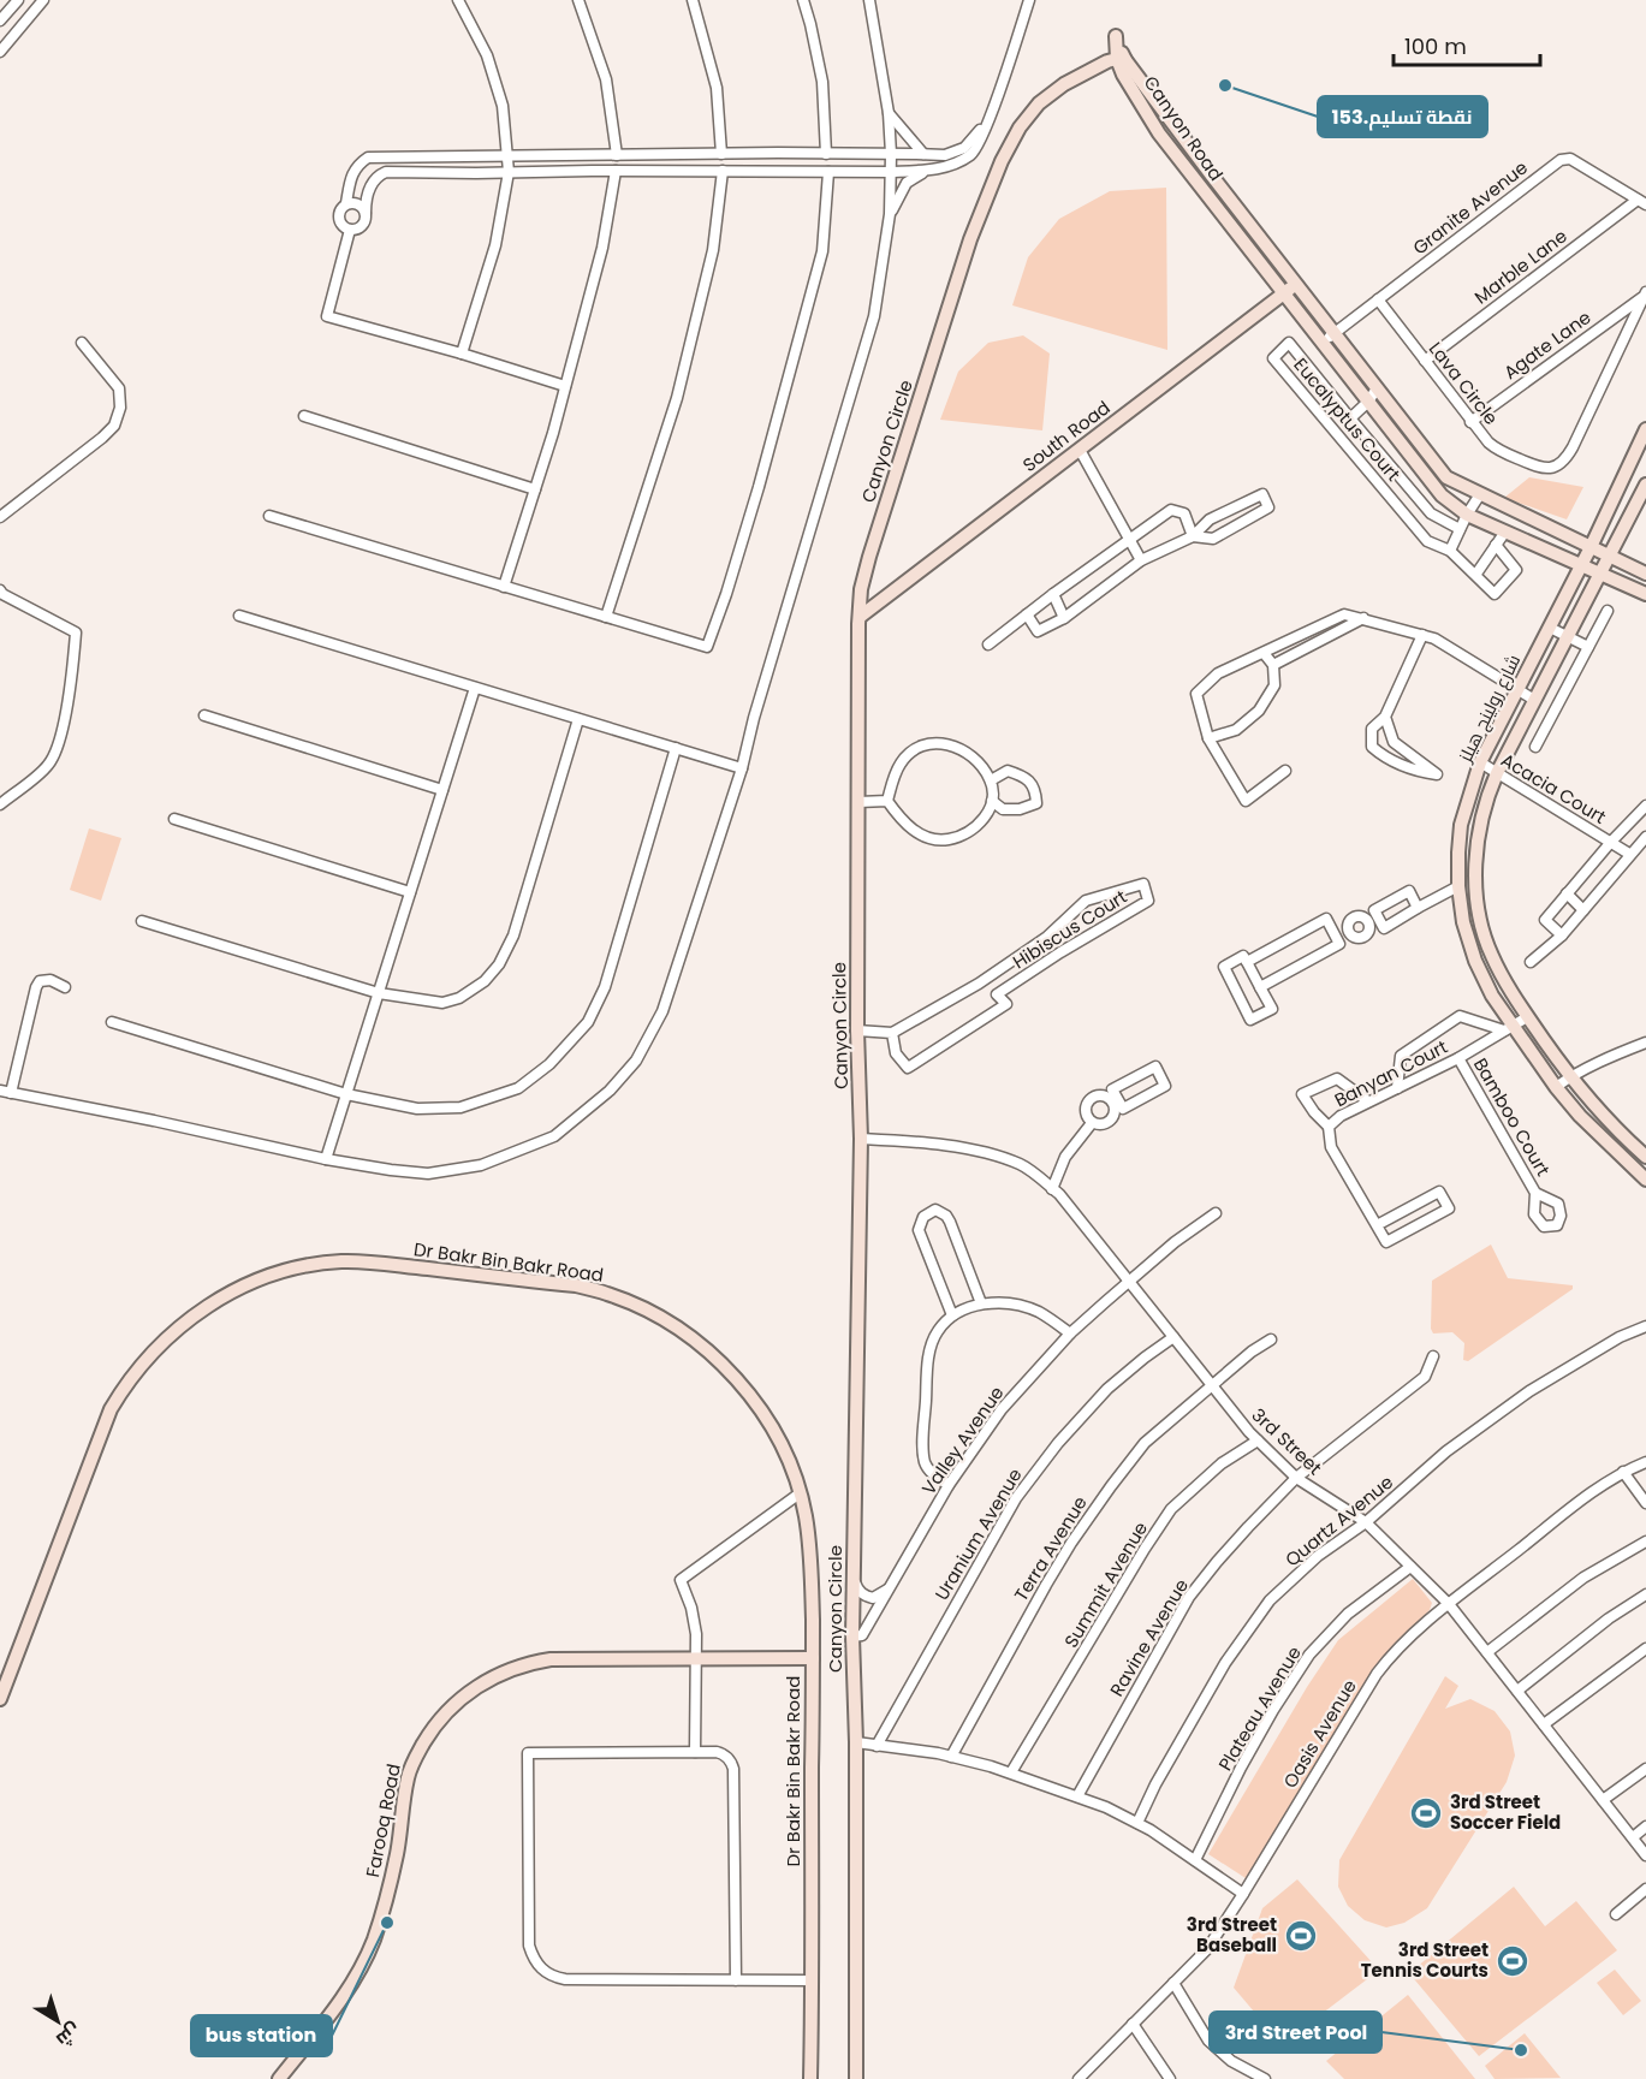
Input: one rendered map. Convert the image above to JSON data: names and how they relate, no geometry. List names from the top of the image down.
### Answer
{
  "streets": {
    "main road": [
      "Canyon Road",
      "South Road",
      "Canyon Circle",
      "شارع رولينج هيلز",
      "Dr Bakr Bin Bakr Road",
      "Farooq Road"
    ],
    "street": [
      "Granite Avenue",
      "Marble Lane",
      "Agate Lane",
      "Lava Circle",
      "Eucalyptus Court",
      "Acacia Court",
      "Hibiscus Court",
      "Banyan Court",
      "Bamboo Court",
      "Valley Avenue",
      "3rd Street",
      "Quartz Avenue",
      "Uranium Avenue",
      "Terra Avenue",
      "Summit Avenue",
      "Ravine Avenue",
      "Plateau Avenue",
      "Oasis Avenue"
    ]
  },
  "crossings": [
    ["Canyon Road", "Granite Avenue"],
    ["Canyon Road", "Eucalyptus Court"],
    ["Canyon Road", "South Road"],
    ["Canyon Road", "Canyon Circle"],
    ["Canyon Road", "شارع رولينج هيلز"],
    ["Granite Avenue", "Marble Lane"],
    ["Granite Avenue", "Lava Circle"],
    ["Marble Lane", "Lava Circle"],
    ["Agate Lane", "Lava Circle"],
    ["South Road", "Canyon Circle"],
    ["Canyon Circle", "Valley Avenue"],
    ["Canyon Circle", "3rd Street"],
    ["شارع رولينج هيلز", "Acacia Court"],
    ["شارع رولينج هيلز", "Banyan Court"],
    ["Banyan Court", "Bamboo Court"],
    ["Dr Bakr Bin Bakr Road", "Farooq Road"],
    ["Valley Avenue", "3rd Street"],
    ["3rd Street", "Quartz Avenue"],
    ["3rd Street", "Uranium Avenue"],
    ["3rd Street", "Terra Avenue"],
    ["3rd Street", "Summit Avenue"],
    ["3rd Street", "Ravine Avenue"],
    ["3rd Street", "Plateau Avenue"],
    ["3rd Street", "Oasis Avenue"]
  ],
  "places": {
    "other": ["نقطة تسليم.153", "bus station", "3rd Street Pool"],
    "sports": ["3rd Street Soccer Field", "3rd Street Baseball", "3rd Street Tennis Courts"]
  },
  "scale_bar": "100 m",
  "north": "bottom right"
}
